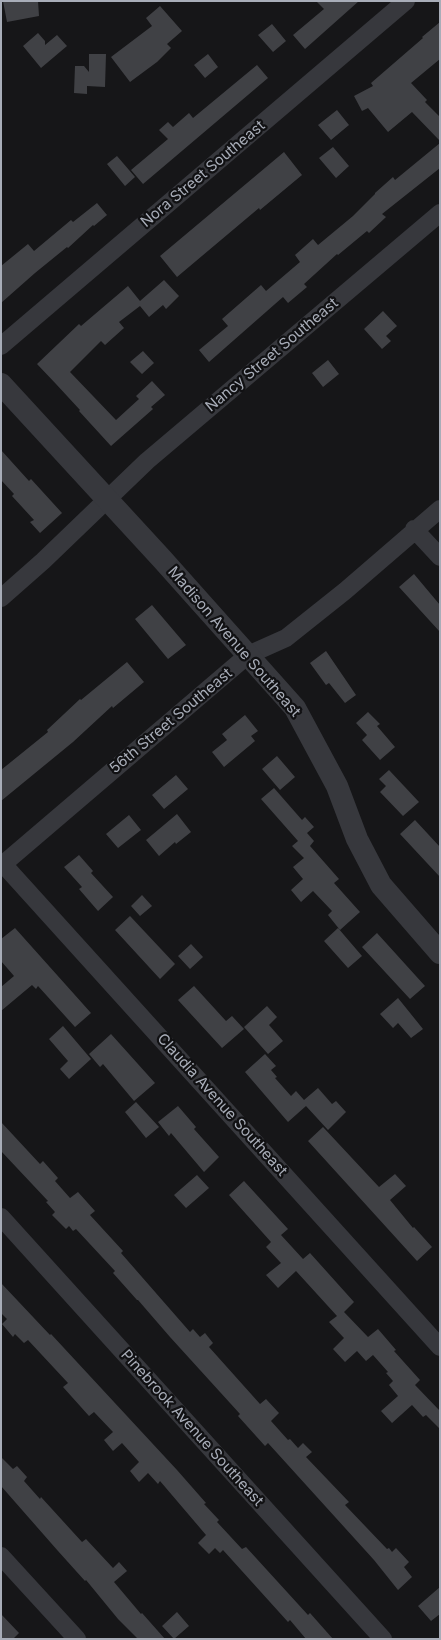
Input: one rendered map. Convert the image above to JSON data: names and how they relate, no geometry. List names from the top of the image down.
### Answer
{
  "streets": {
    "street": [
      "Nora Street Southeast",
      "Nancy Street Southeast",
      "Madison Avenue Southeast",
      "56th Street Southeast",
      "Claudia Avenue Southeast",
      "Pinebrook Avenue Southeast"
    ]
  },
  "crossings": [
    ["Nancy Street Southeast", "Madison Avenue Southeast"],
    ["Madison Avenue Southeast", "56th Street Southeast"],
    ["56th Street Southeast", "Claudia Avenue Southeast"]
  ]
}
